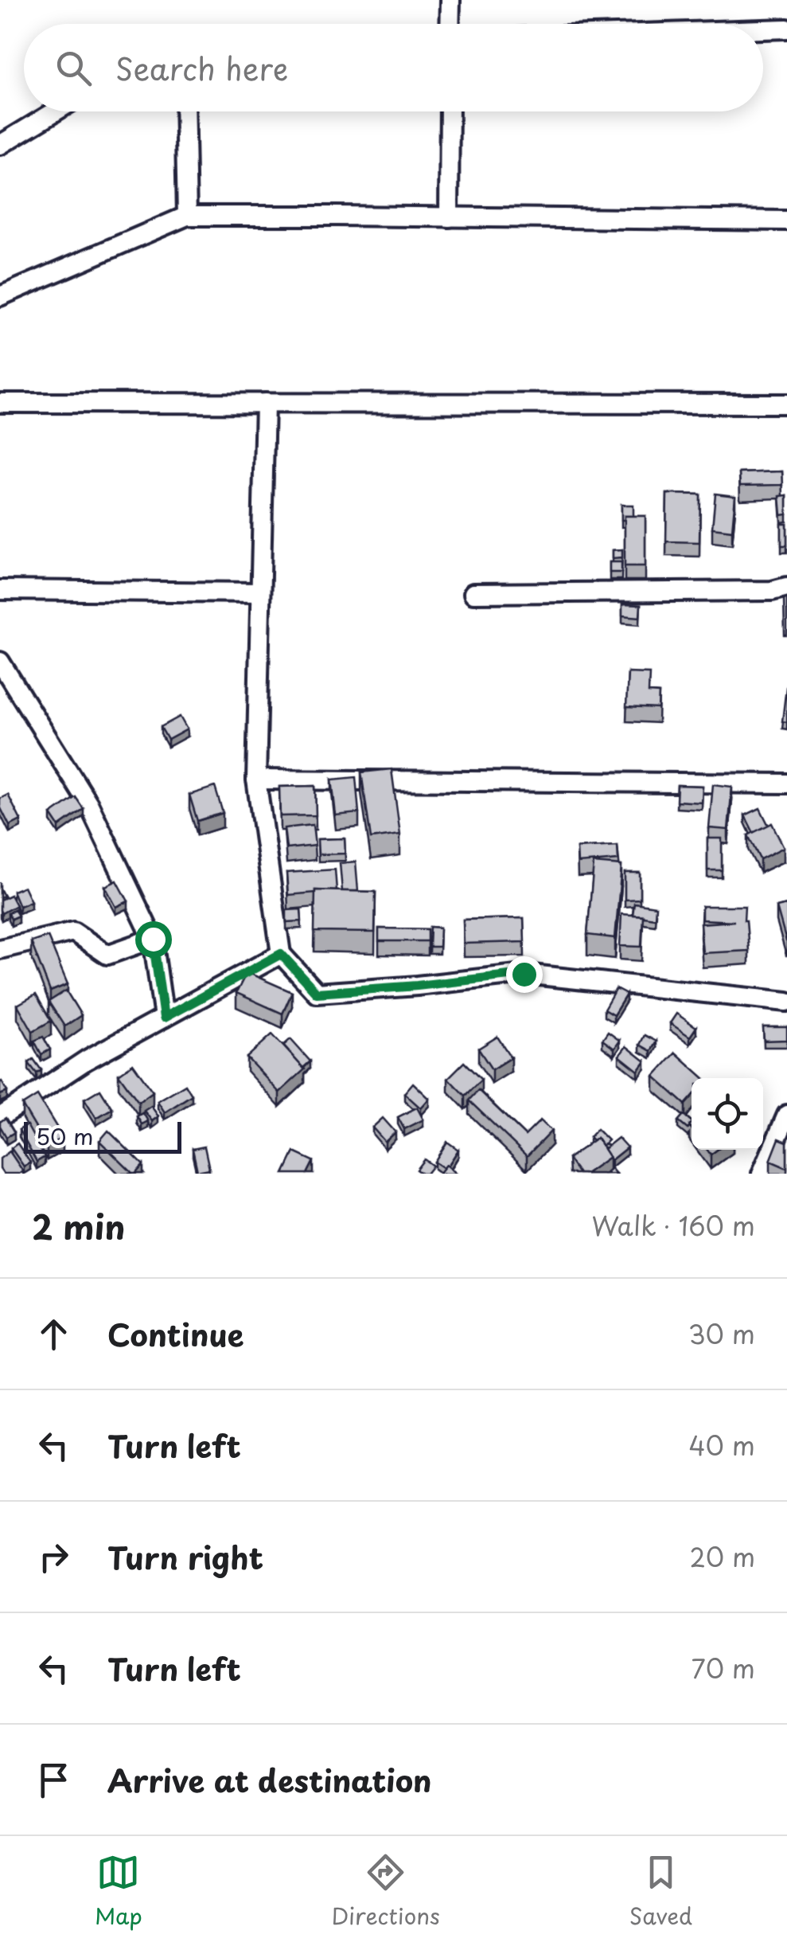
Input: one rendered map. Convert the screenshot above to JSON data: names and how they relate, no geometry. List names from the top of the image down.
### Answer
{
  "scale_bar": "50 m",
  "page": {
    "search": "Search here",
    "scale": "50 m",
    "heading": ["2 min", "Walk · 160 m"],
    "list": [
      ["Continue", "30 m"],
      ["Turn left", "40 m"],
      ["Turn right", "20 m"],
      ["Turn left", "70 m"],
      "Arrive at destination"
    ],
    "nav": ["Map", "Directions", "Saved"]
  }
}
